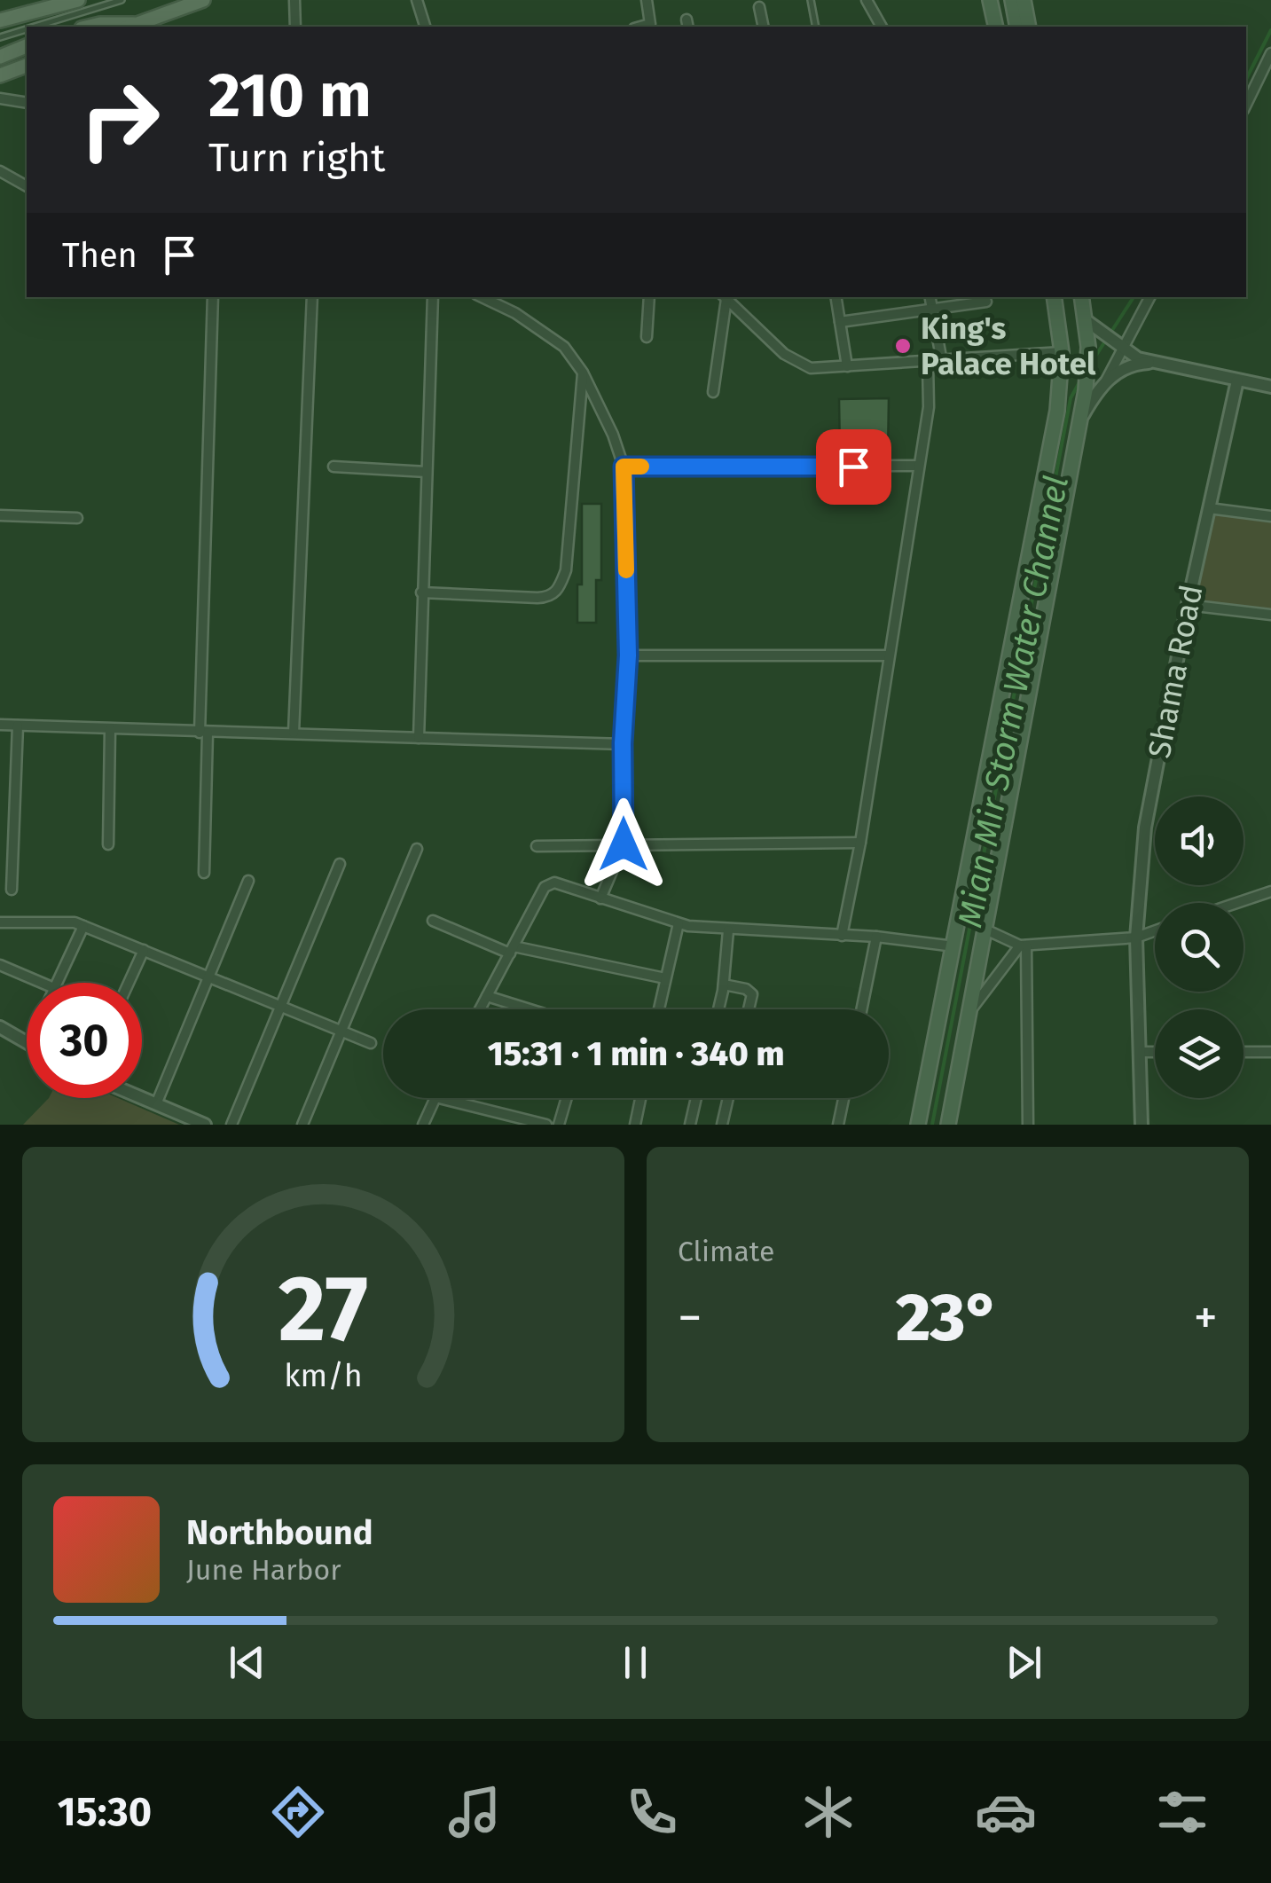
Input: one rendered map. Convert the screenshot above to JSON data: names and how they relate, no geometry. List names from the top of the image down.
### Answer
{
  "streets": {
    "street": ["Shama Road"]
  },
  "water": ["Mian Mir Storm Water Channel"],
  "places": ["King's Palace Hotel"],
  "page": {
    "turn": ["210 m", "Turn right"],
    "then": "Then",
    "limit": "30",
    "trip": "15:31 · 1 min · 340 m",
    "tile": "Climate",
    "heat": ["−", "23°", "+"],
    "song": ["Northbound", "June Harbor"],
    "tabs": "15:30",
    "gauge": ["27", "km/h"]
  }
}
